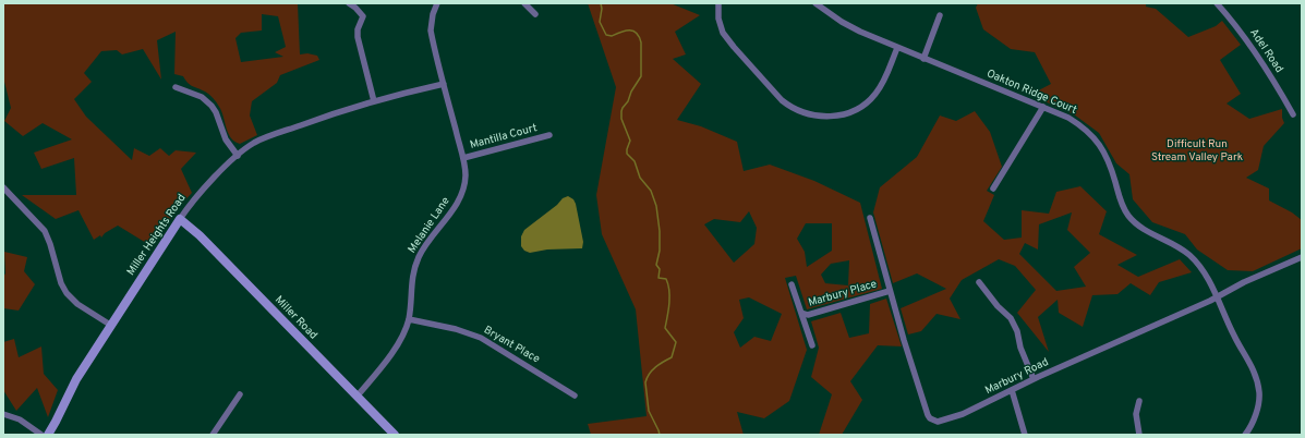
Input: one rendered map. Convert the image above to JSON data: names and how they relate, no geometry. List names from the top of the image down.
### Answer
{
  "streets": {
    "street": [
      "Adel Road",
      "Oakton Ridge Court",
      "Mantilla Court",
      "Melanie Lane",
      "Miller Heights Road",
      "Marbury Place",
      "Miller Road",
      "Bryant Place",
      "Marbury Road"
    ]
  },
  "crossings": [
    ["Oakton Ridge Court", "Marbury Road"],
    ["Mantilla Court", "Melanie Lane"],
    ["Melanie Lane", "Miller Heights Road"],
    ["Melanie Lane", "Miller Road"],
    ["Melanie Lane", "Bryant Place"],
    ["Miller Heights Road", "Miller Road"],
    ["Marbury Place", "Marbury Road"]
  ],
  "parks": ["Difficult Run Stream Valley Park"]
}
